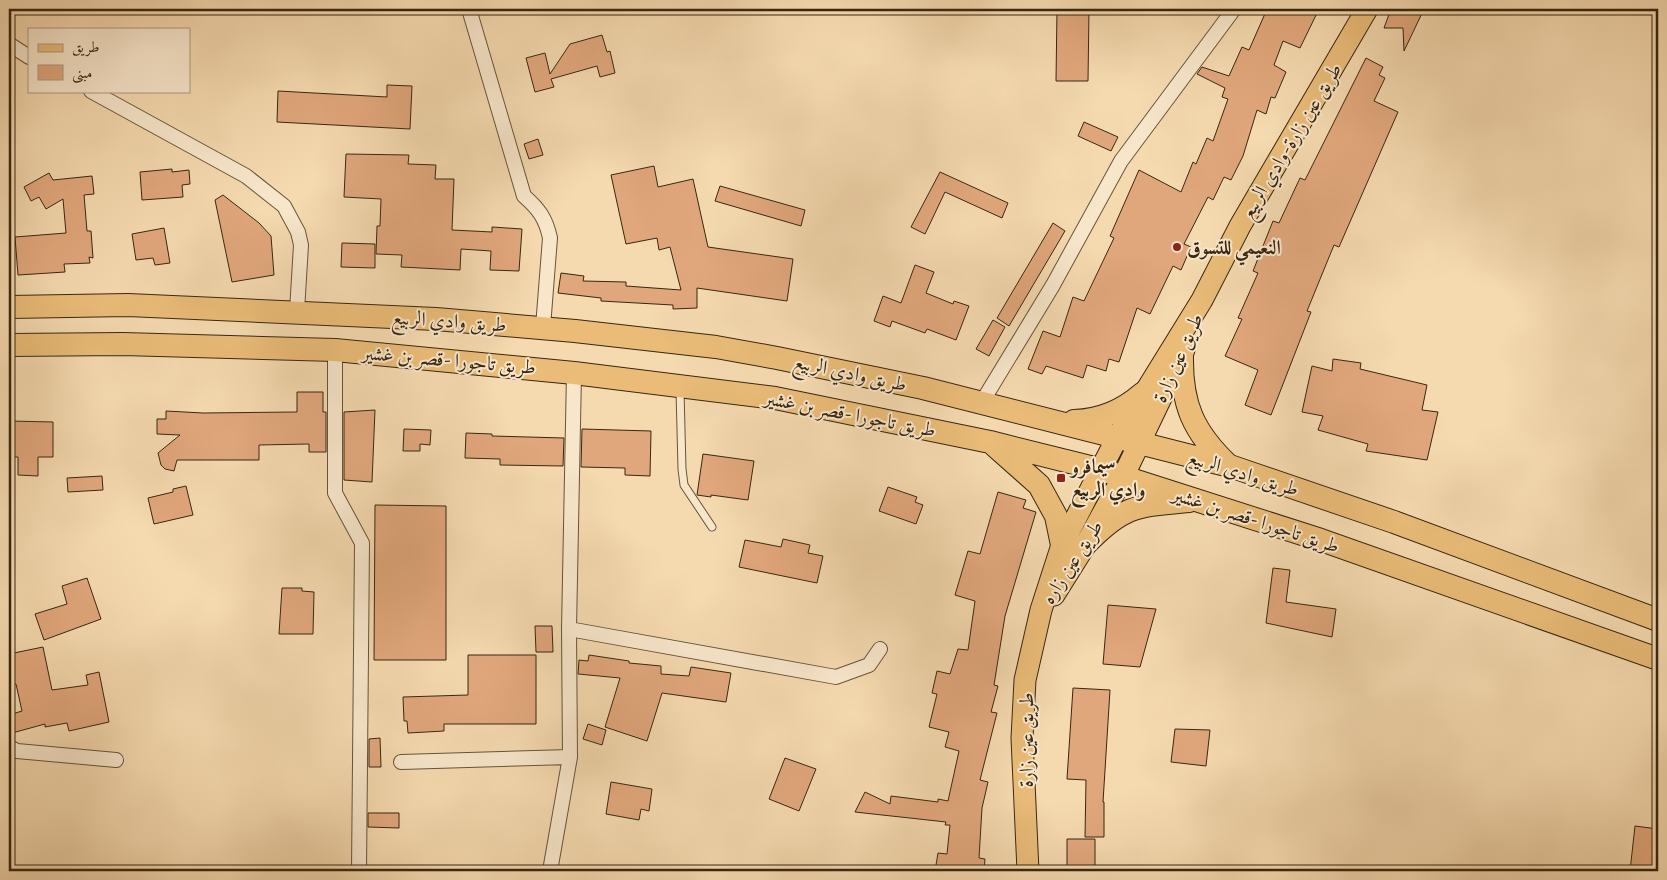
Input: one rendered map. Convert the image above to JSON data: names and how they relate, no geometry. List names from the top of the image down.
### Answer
{
  "streets": {
    "highway": ["طريق وادي الربيع", "طريق تاجورا -قصر بن غشير"],
    "main road": ["طريق عين زارة-وادي الربيع", "طريق عين زارة", "طريق عين زاره"]
  },
  "crossings": [
    ["طريق عين زارة-وادي الربيع", "طريق عين زارة"],
    ["طريق عين زارة-وادي الربيع", "طريق عين زاره"],
    ["طريق وادي الربيع", "طريق عين زارة"],
    ["طريق وادي الربيع", "طريق عين زاره"],
    ["طريق عين زارة", "طريق عين زاره"],
    ["طريق تاجورا -قصر بن غشير", "طريق عين زاره"]
  ],
  "places": {
    "other": ["النعيمي للتسوق"],
    "transit": ["سيمافرو وادي الربيع"]
  },
  "legend": ["طريق", "مبنى"]
}
